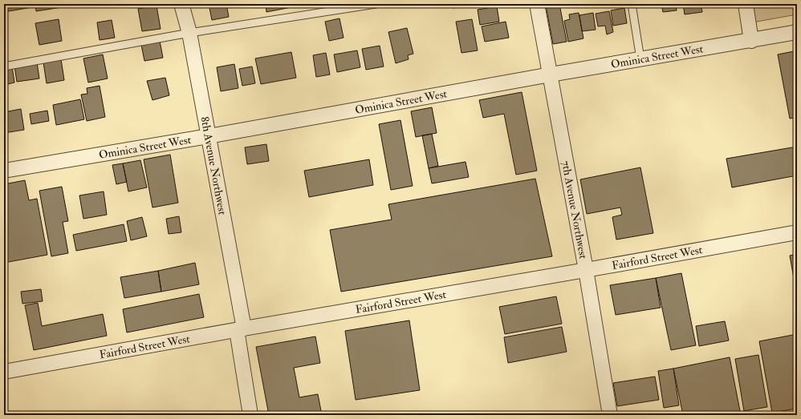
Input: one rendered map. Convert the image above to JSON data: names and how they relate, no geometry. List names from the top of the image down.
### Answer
{
  "streets": {
    "street": [
      "Ominica Street West",
      "8th Avenue Northwest",
      "7th Avenue Northwest",
      "Fairford Street West"
    ]
  },
  "crossings": [
    ["Ominica Street West", "8th Avenue Northwest"],
    ["Ominica Street West", "7th Avenue Northwest"],
    ["8th Avenue Northwest", "Fairford Street West"],
    ["7th Avenue Northwest", "Fairford Street West"]
  ]
}
